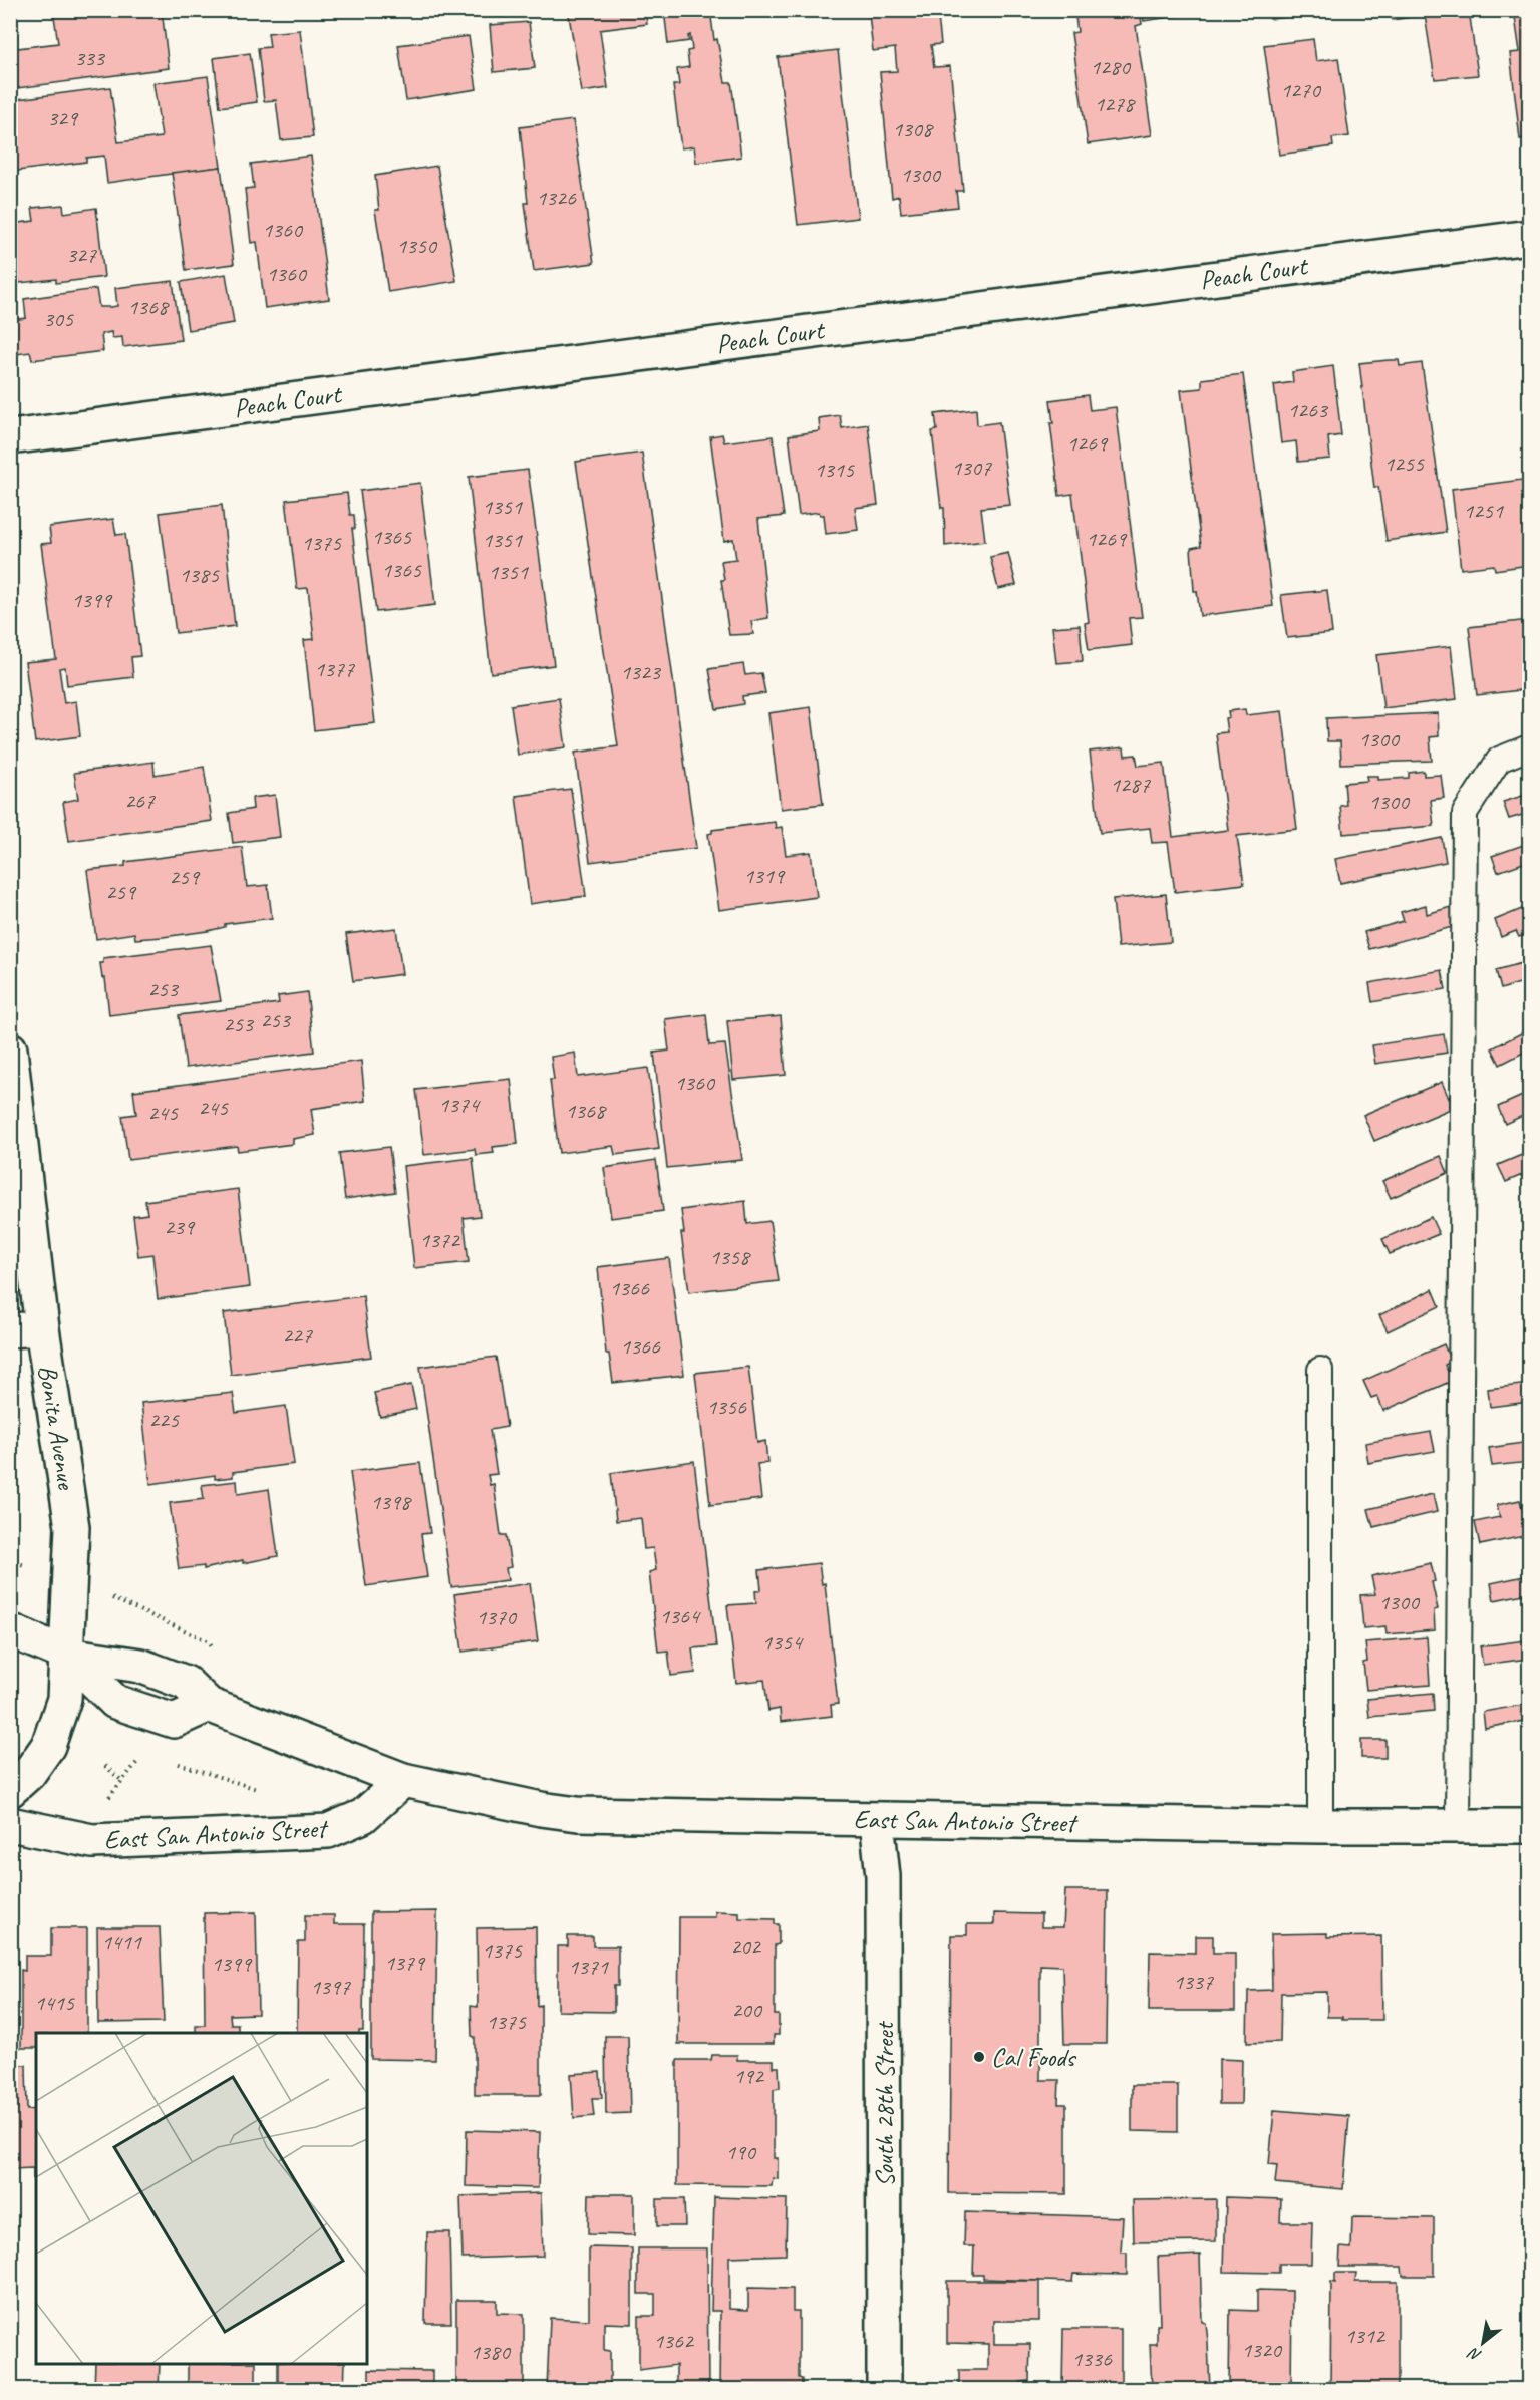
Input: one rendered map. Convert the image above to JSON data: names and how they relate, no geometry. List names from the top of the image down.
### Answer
{
  "streets": {
    "street": [
      "Peach Court",
      "Bonita Avenue",
      "East San Antonio Street",
      "South 28th Street"
    ]
  },
  "crossings": [
    ["Bonita Avenue", "East San Antonio Street"],
    ["East San Antonio Street", "South 28th Street"]
  ],
  "places": ["Cal Foods"],
  "house_numbers": [
    "333",
    "1280",
    "1270",
    "1278",
    "329",
    "1308",
    "1300",
    "1326",
    "1360",
    "1350",
    "327",
    "1360",
    "1368",
    "305",
    "1263",
    "1269",
    "1255",
    "1307",
    "1315",
    "1351",
    "1251",
    "1365",
    "1269",
    "1351",
    "1375",
    "1365",
    "1351",
    "1385",
    "1399",
    "1377",
    "1323",
    "1300",
    "1287",
    "267",
    "1300",
    "1319",
    "259",
    "259",
    "253",
    "253",
    "253",
    "1360",
    "1374",
    "245",
    "1368",
    "245",
    "239",
    "1372",
    "1358",
    "1366",
    "227",
    "1366",
    "1356",
    "225",
    "1398",
    "1300",
    "1364",
    "1370",
    "1354",
    "1411",
    "202",
    "1375",
    "1379",
    "1399",
    "1371",
    "1337",
    "1397",
    "1415",
    "200",
    "1375",
    "192",
    "190",
    "1312",
    "1362",
    "1320",
    "1380",
    "1336"
  ],
  "north": "bottom left"
}
